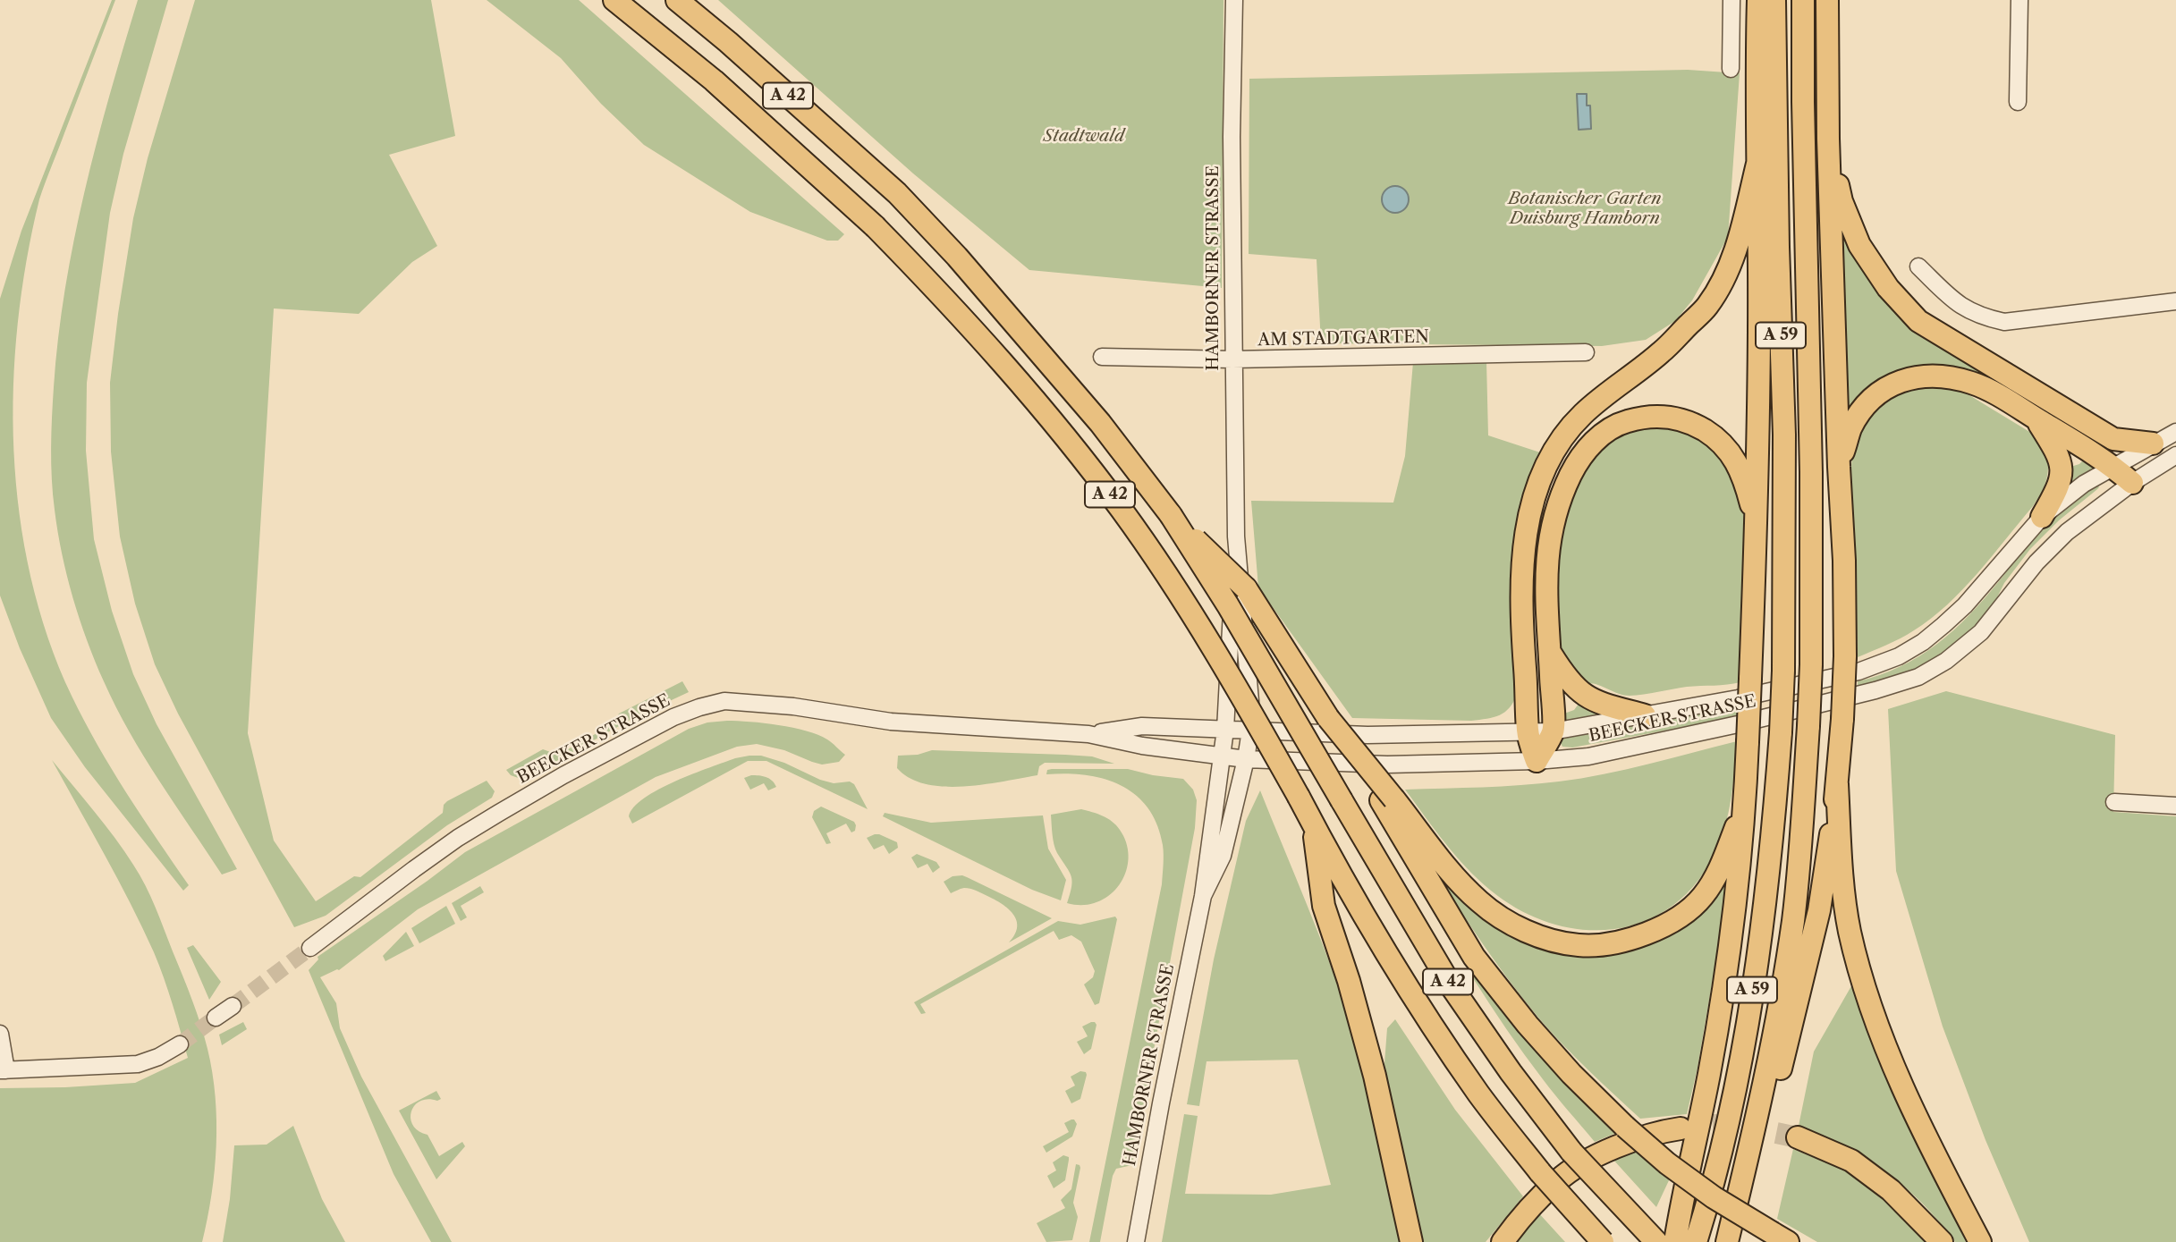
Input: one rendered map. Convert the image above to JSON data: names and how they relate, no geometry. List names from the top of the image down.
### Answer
{
  "streets": {
    "highway": ["A 42", "A 59"],
    "street": ["HAMBORNER STRASSE", "AM STADTGARTEN", "BEECKER STRASSE"]
  },
  "crossings": [
    ["HAMBORNER STRASSE", "AM STADTGARTEN"],
    ["HAMBORNER STRASSE", "BEECKER STRASSE"]
  ],
  "parks": ["Stadtwald", "Botanischer Garten Duisburg Hamborn"]
}
